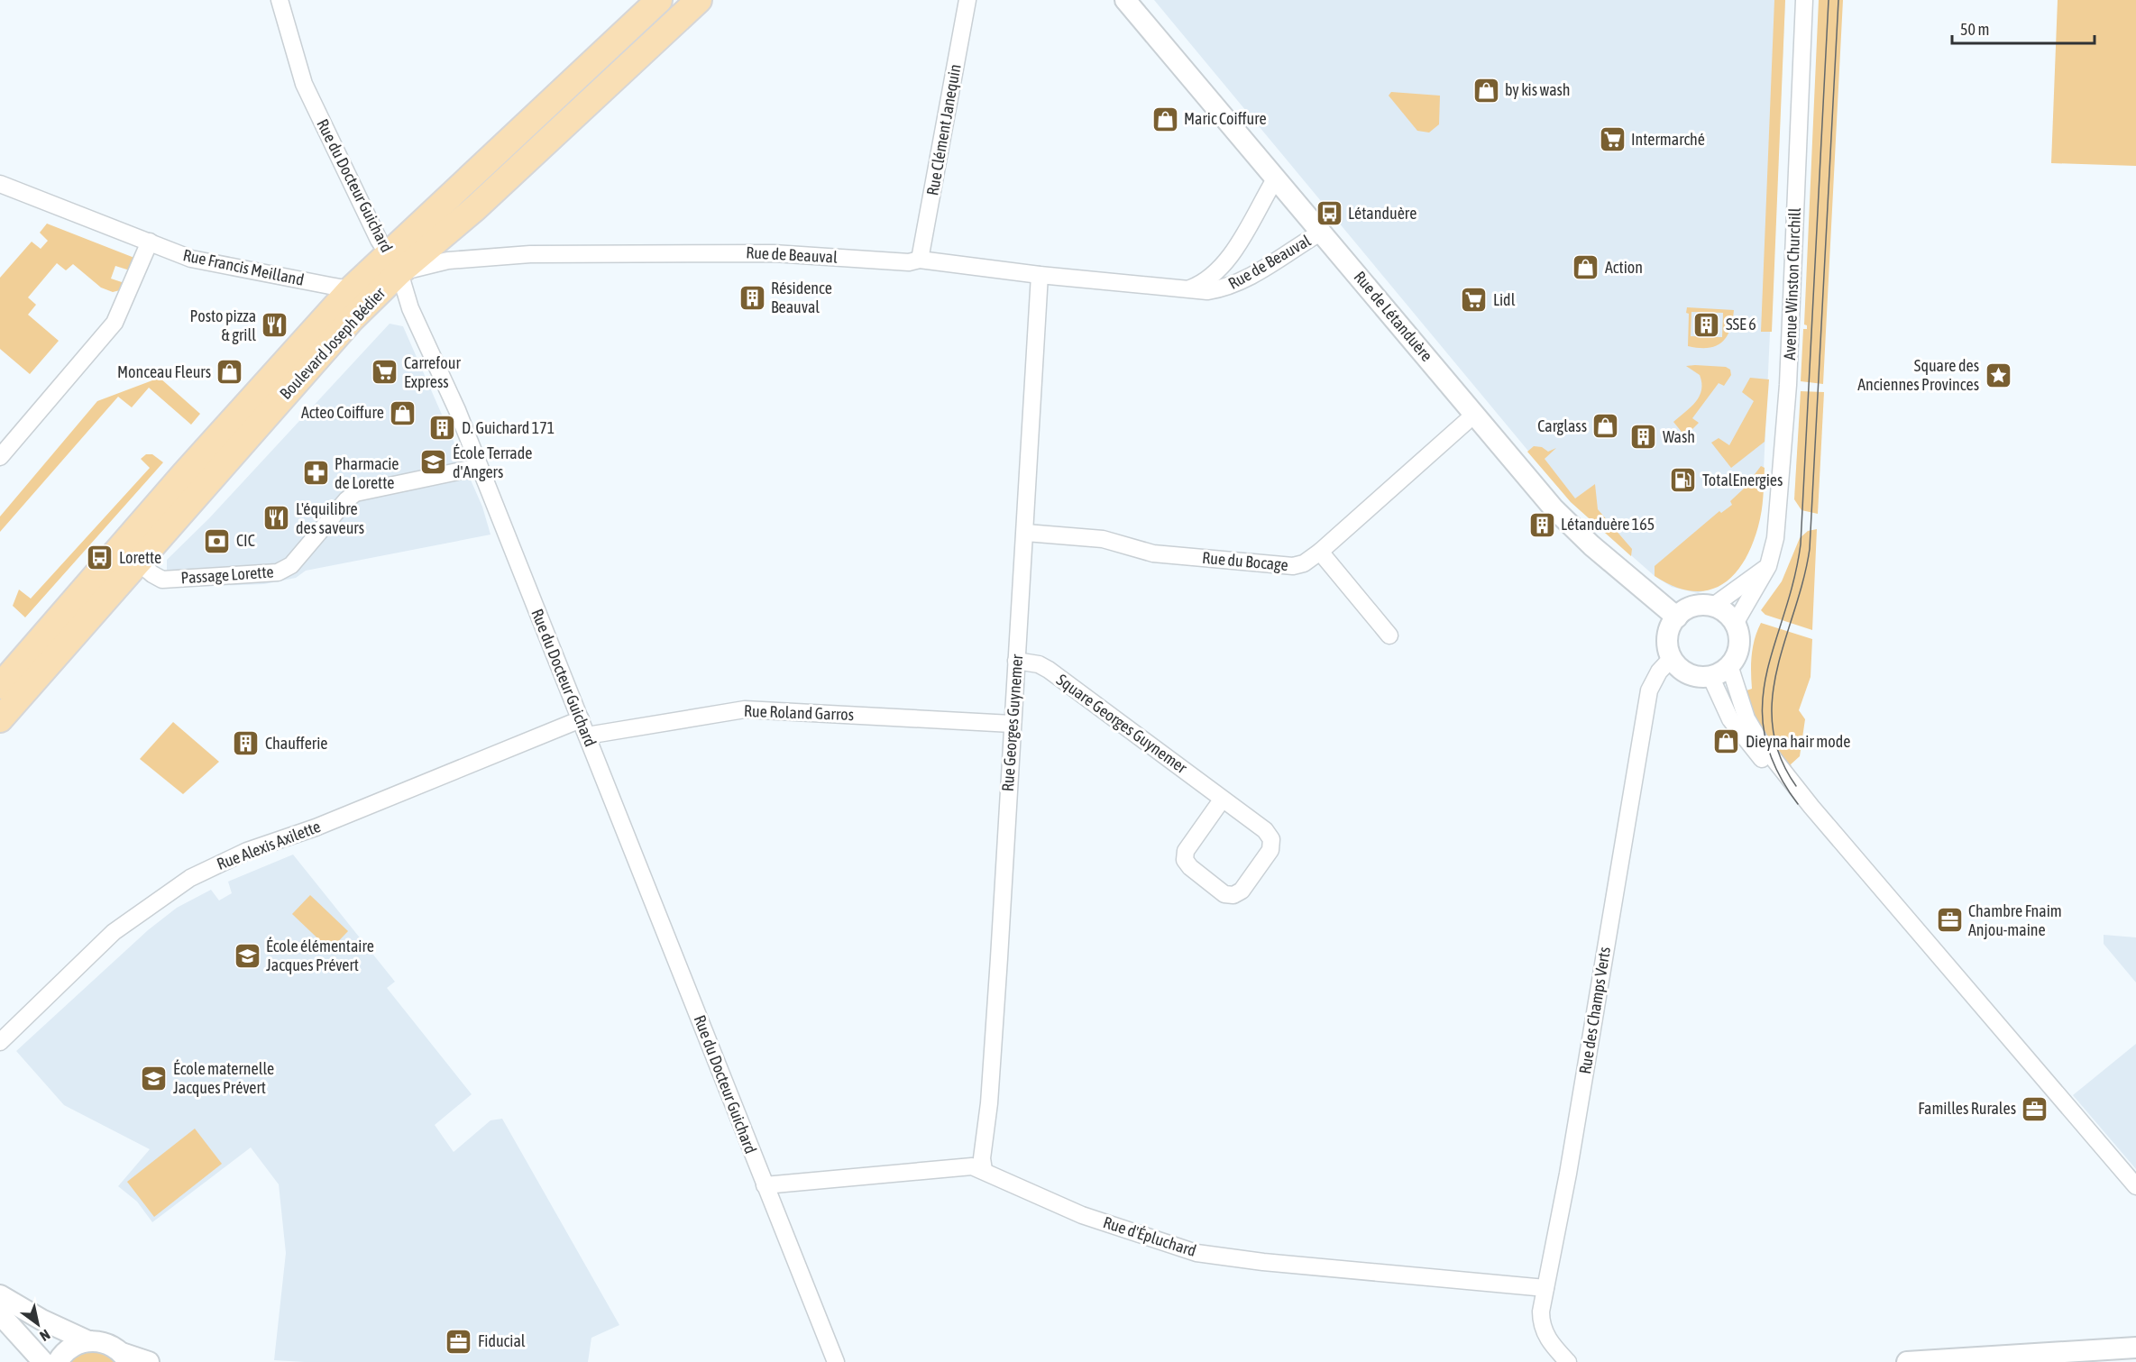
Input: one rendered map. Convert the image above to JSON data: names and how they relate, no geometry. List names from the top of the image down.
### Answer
{
  "streets": {
    "main road": ["Boulevard Joseph Bédier"],
    "street": [
      "Rue Clément Janequin",
      "Rue du Docteur Guichard",
      "Rue de Beauval",
      "Rue Francis Meilland",
      "Avenue Winston Churchill",
      "Rue de Létanduère",
      "Rue du Bocage",
      "Passage Lorette",
      "Rue Roland Garros",
      "Rue Georges Guynemer",
      "Square Georges Guynemer",
      "Rue Alexis Axilette",
      "Rue des Champs Verts",
      "Rue d'Épluchard"
    ]
  },
  "crossings": [
    ["Rue Clément Janequin", "Rue de Beauval"],
    ["Rue du Docteur Guichard", "Rue de Beauval"],
    ["Rue du Docteur Guichard", "Boulevard Joseph Bédier"],
    ["Rue du Docteur Guichard", "Passage Lorette"],
    ["Rue du Docteur Guichard", "Rue Roland Garros"],
    ["Rue du Docteur Guichard", "Rue Alexis Axilette"],
    ["Rue du Docteur Guichard", "Rue d'Épluchard"],
    ["Rue de Beauval", "Rue de Létanduère"],
    ["Rue de Beauval", "Boulevard Joseph Bédier"],
    ["Rue de Beauval", "Rue Georges Guynemer"],
    ["Rue Francis Meilland", "Boulevard Joseph Bédier"],
    ["Avenue Winston Churchill", "Rue de Létanduère"],
    ["Avenue Winston Churchill", "Rue des Champs Verts"],
    ["Rue de Létanduère", "Rue du Bocage"],
    ["Rue de Létanduère", "Rue des Champs Verts"],
    ["Boulevard Joseph Bédier", "Passage Lorette"],
    ["Rue du Bocage", "Rue Georges Guynemer"],
    ["Rue Roland Garros", "Rue Georges Guynemer"],
    ["Rue Georges Guynemer", "Square Georges Guynemer"],
    ["Rue Georges Guynemer", "Rue d'Épluchard"],
    ["Rue des Champs Verts", "Rue d'Épluchard"]
  ],
  "places": {
    "shop": [
      "by kis wash",
      "Maric Coiffure",
      "Action",
      "Monceau Fleurs",
      "Acteo Coiffure",
      "Carglass",
      "Dieyna hair mode"
    ],
    "supermarket": ["Intermarché", "Lidl", "Carrefour Express"],
    "bus stop": ["Létanduère", "Lorette"],
    "building": [
      "Résidence Beauval",
      "SSE 6",
      "D. Guichard 171",
      "Wash",
      "Létanduère 165",
      "Chaufferie"
    ],
    "restaurant": ["Posto pizza & grill", "L'équilibre des saveurs"],
    "place": ["Square des Anciennes Provinces"],
    "school or university": ["École Terrade d'Angers", "École élémentaire Jacques Prévert", "École maternelle Jacques Prévert"],
    "pharmacy": ["Pharmacie de Lorette"],
    "fuel station": ["TotalEnergies"],
    "bank": ["CIC"],
    "office": ["Chambre Fnaim Anjou-maine", "Familles Rurales", "Fiducial"]
  },
  "scale_bar": "50 m",
  "north": "bottom right"
}
